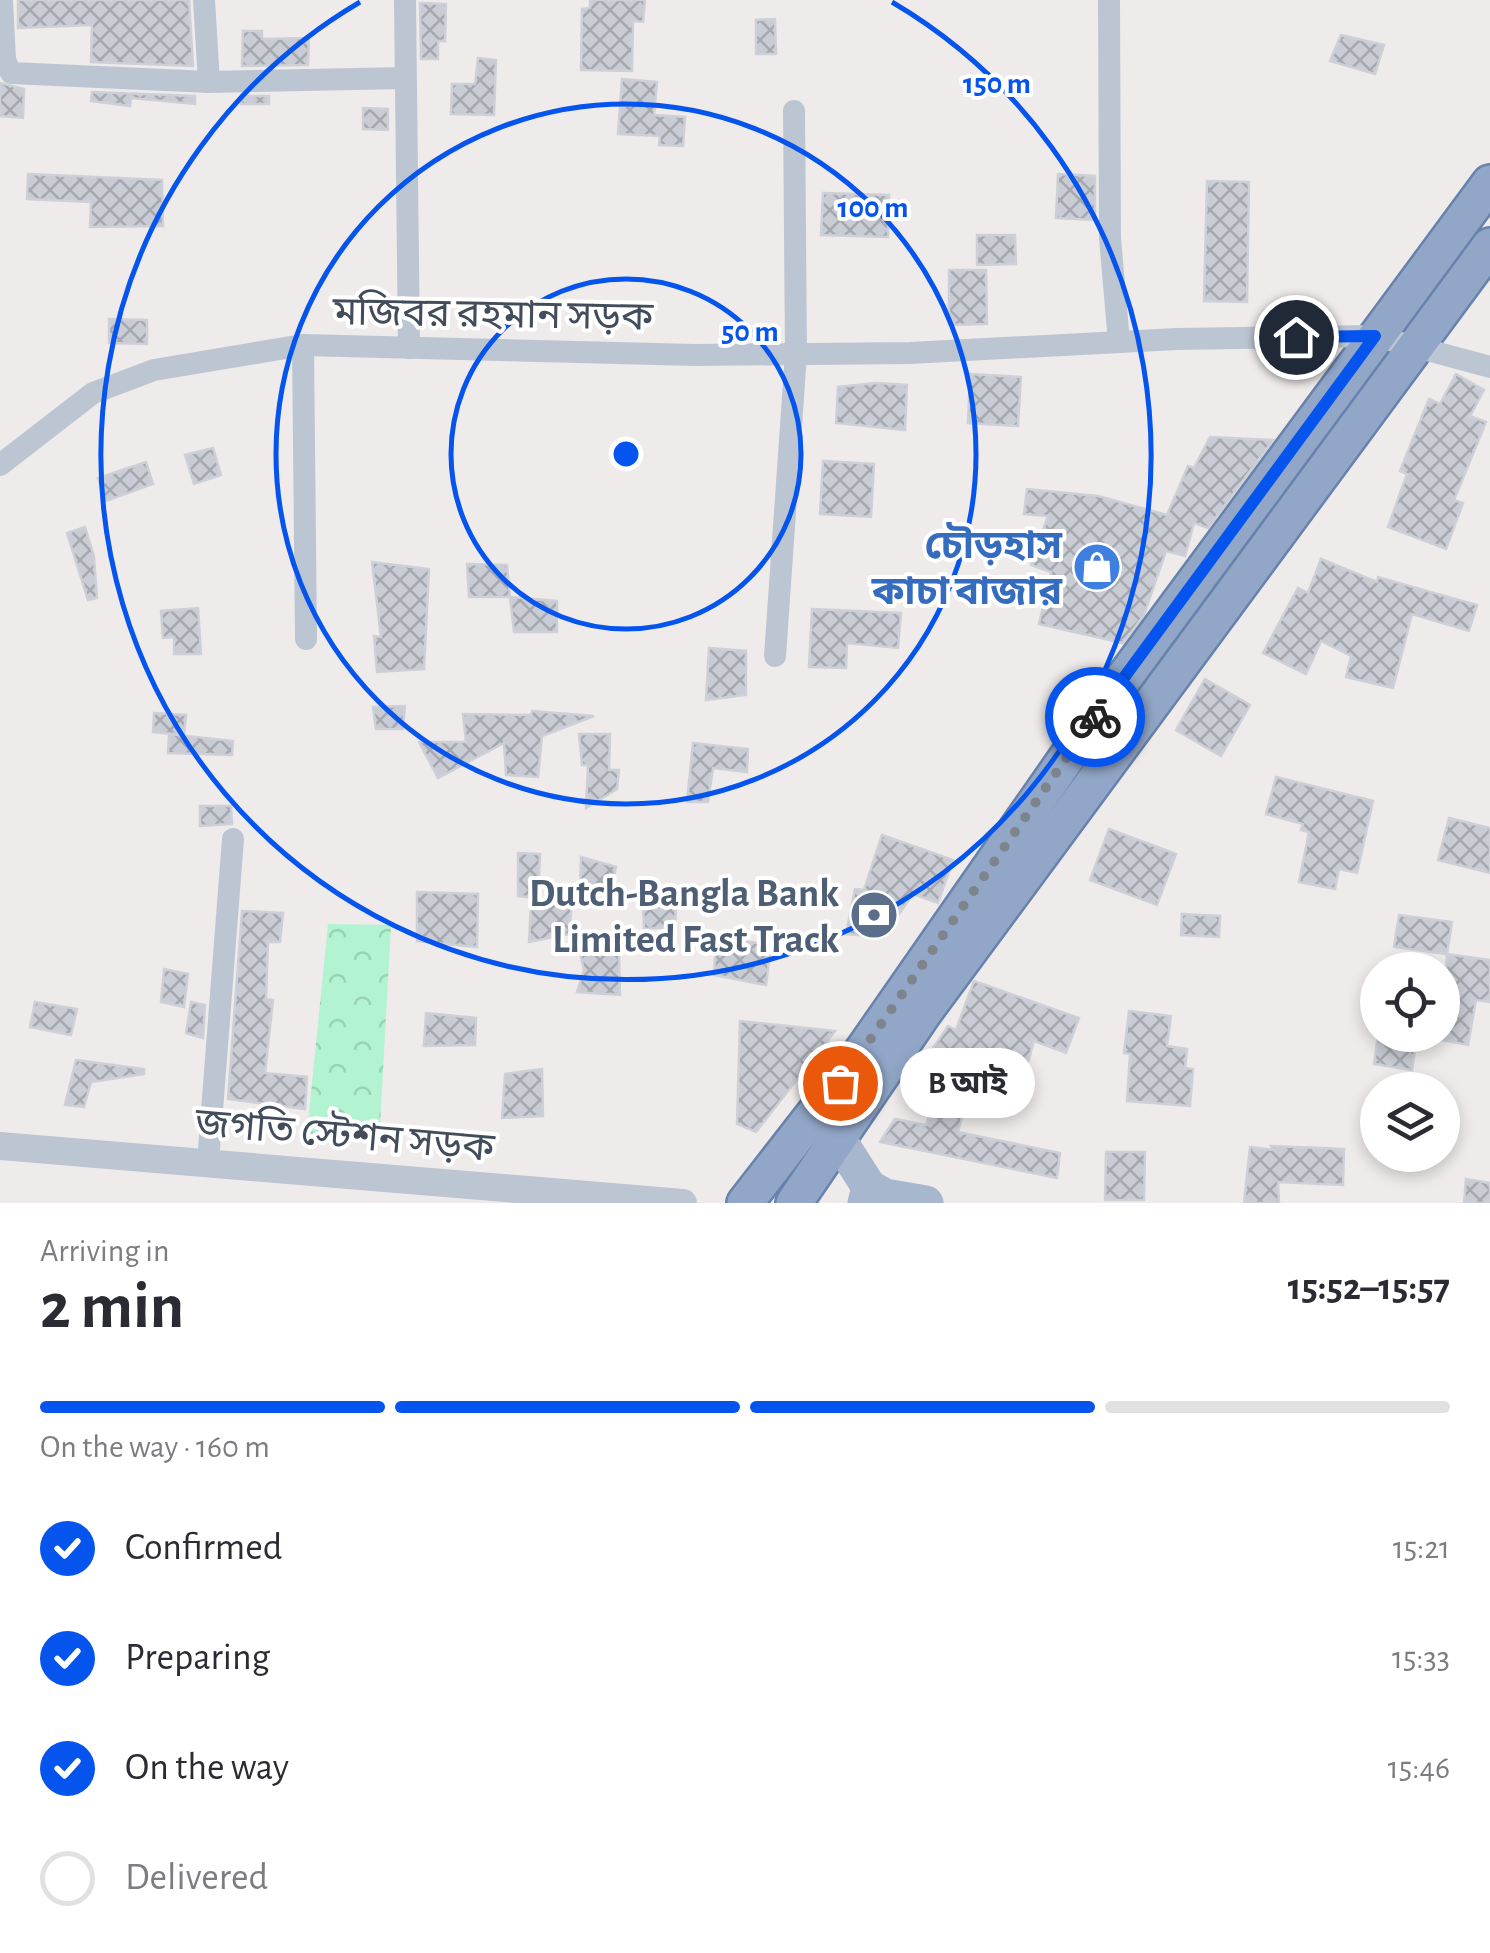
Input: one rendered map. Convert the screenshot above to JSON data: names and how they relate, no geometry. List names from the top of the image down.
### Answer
{
  "streets": {
    "street": ["মজিবর রহমান সড়ক", "জগতি স্টেশন সড়ক"]
  },
  "places": {
    "shop": ["চৌড়হাস কাচা বাজার"],
    "bank": ["Dutch-Bangla Bank Limited Fast Track"],
    "other": ["B আই"]
  },
  "page": {
    "bubble": "B আই",
    "heading": ["2 min", "Arriving in", "15:52–15:57"],
    "bar": "On the way · 160 m",
    "list": [
      ["Confirmed", "15:21"],
      ["Preparing", "15:33"],
      ["On the way", "15:46"],
      "Delivered"
    ]
  },
  "rings": ["150 m", "100 m", "50 m"]
}
